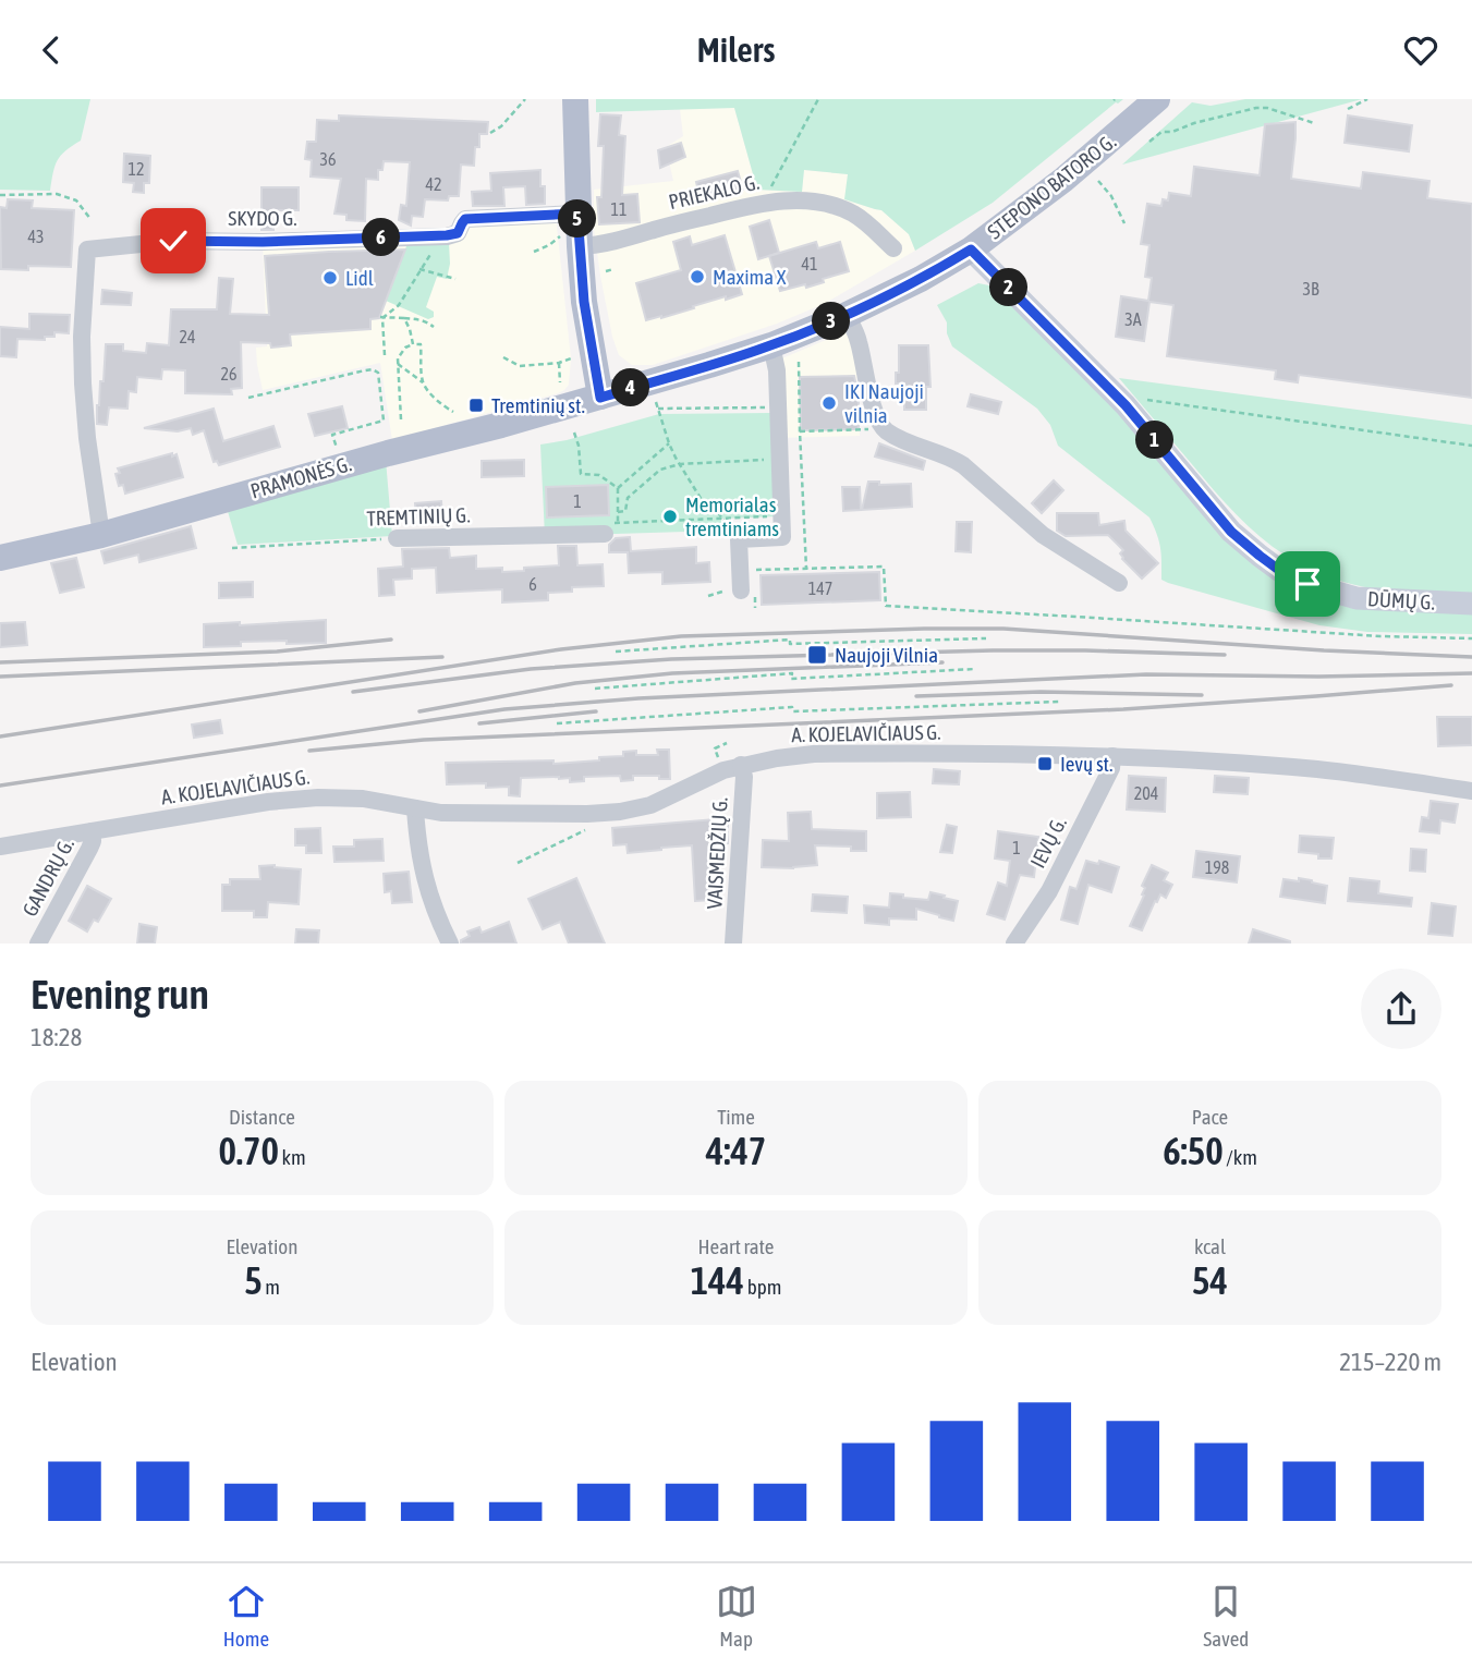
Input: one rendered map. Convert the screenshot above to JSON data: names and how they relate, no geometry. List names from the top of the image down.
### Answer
{
  "streets": {
    "main road": ["STEPONO BATORO G.", "PRAMONĖS G.", "DŪMŲ G."],
    "street": [
      "PRIEKALO G.",
      "SKYDO G.",
      "TREMTINIŲ G.",
      "A. KOJELAVIČIAUS G.",
      "IEVŲ G.",
      "VAISMEDŽIŲ G.",
      "GANDRŲ G."
    ]
  },
  "crossings": [
    ["STEPONO BATORO G.", "PRAMONĖS G."],
    ["STEPONO BATORO G.", "DŪMŲ G."],
    ["SKYDO G.", "PRAMONĖS G."],
    ["A. KOJELAVIČIAUS G.", "IEVŲ G."],
    ["A. KOJELAVIČIAUS G.", "VAISMEDŽIŲ G."],
    ["A. KOJELAVIČIAUS G.", "GANDRŲ G."]
  ],
  "places": {
    "other": [
      "Maxima X",
      "Lidl",
      "IKI Naujoji vilnia",
      "Memorialas tremtiniams"
    ],
    "transit": ["Tremtinių st.", "Naujoji Vilnia", "Ievų st."]
  },
  "house_numbers": [
    "36",
    "12",
    "42",
    "11",
    "43",
    "41",
    "3B",
    "3A",
    "24",
    "26",
    "1",
    "6",
    "147",
    "204",
    "1",
    "198"
  ],
  "page": {
    "header": "Milers",
    "pins": [
      "5",
      "6",
      "2",
      "3",
      "4",
      "1"
    ],
    "heading": ["Evening run", "18:28"],
    "stats": [
      ["Distance", "0.70 km"],
      ["Time", "4:47"],
      ["Pace", "6:50 /km"],
      ["Elevation", "5 m"],
      ["Heart rate", "144 bpm"],
      ["kcal", "54"]
    ],
    "chart": ["Elevation", "215–220 m"],
    "tabs": ["Home", "Map", "Saved"]
  }
}
